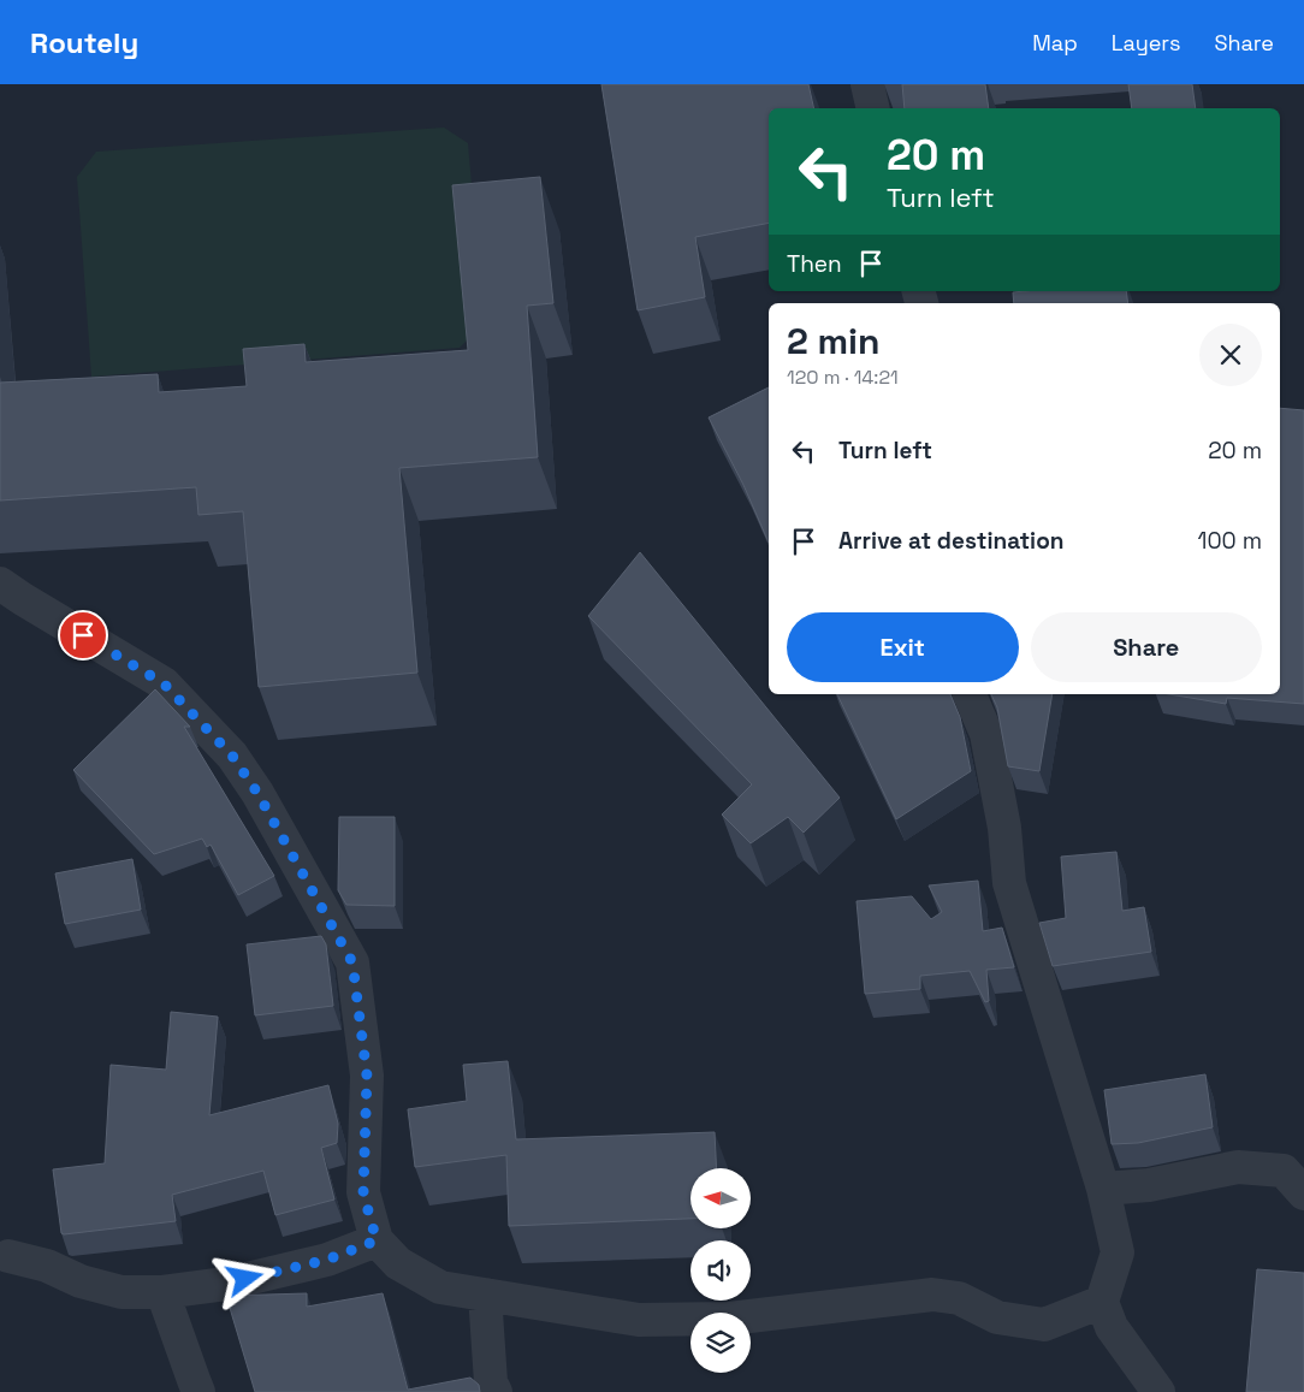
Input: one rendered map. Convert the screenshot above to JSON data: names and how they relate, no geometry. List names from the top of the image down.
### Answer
{
  "north": "left",
  "page": {
    "header": "Routely",
    "nav": ["Map", "Layers", "Share"],
    "turn": ["20 m", "Turn left"],
    "then": "Then",
    "heading": ["2 min", "120 m · 14:21"],
    "list": [
      {
        "name": "Turn left",
        "value": "20 m"
      },
      {
        "name": "Arrive at destination",
        "value": "100 m"
      }
    ],
    "buttons": ["Exit", "Share"]
  }
}
